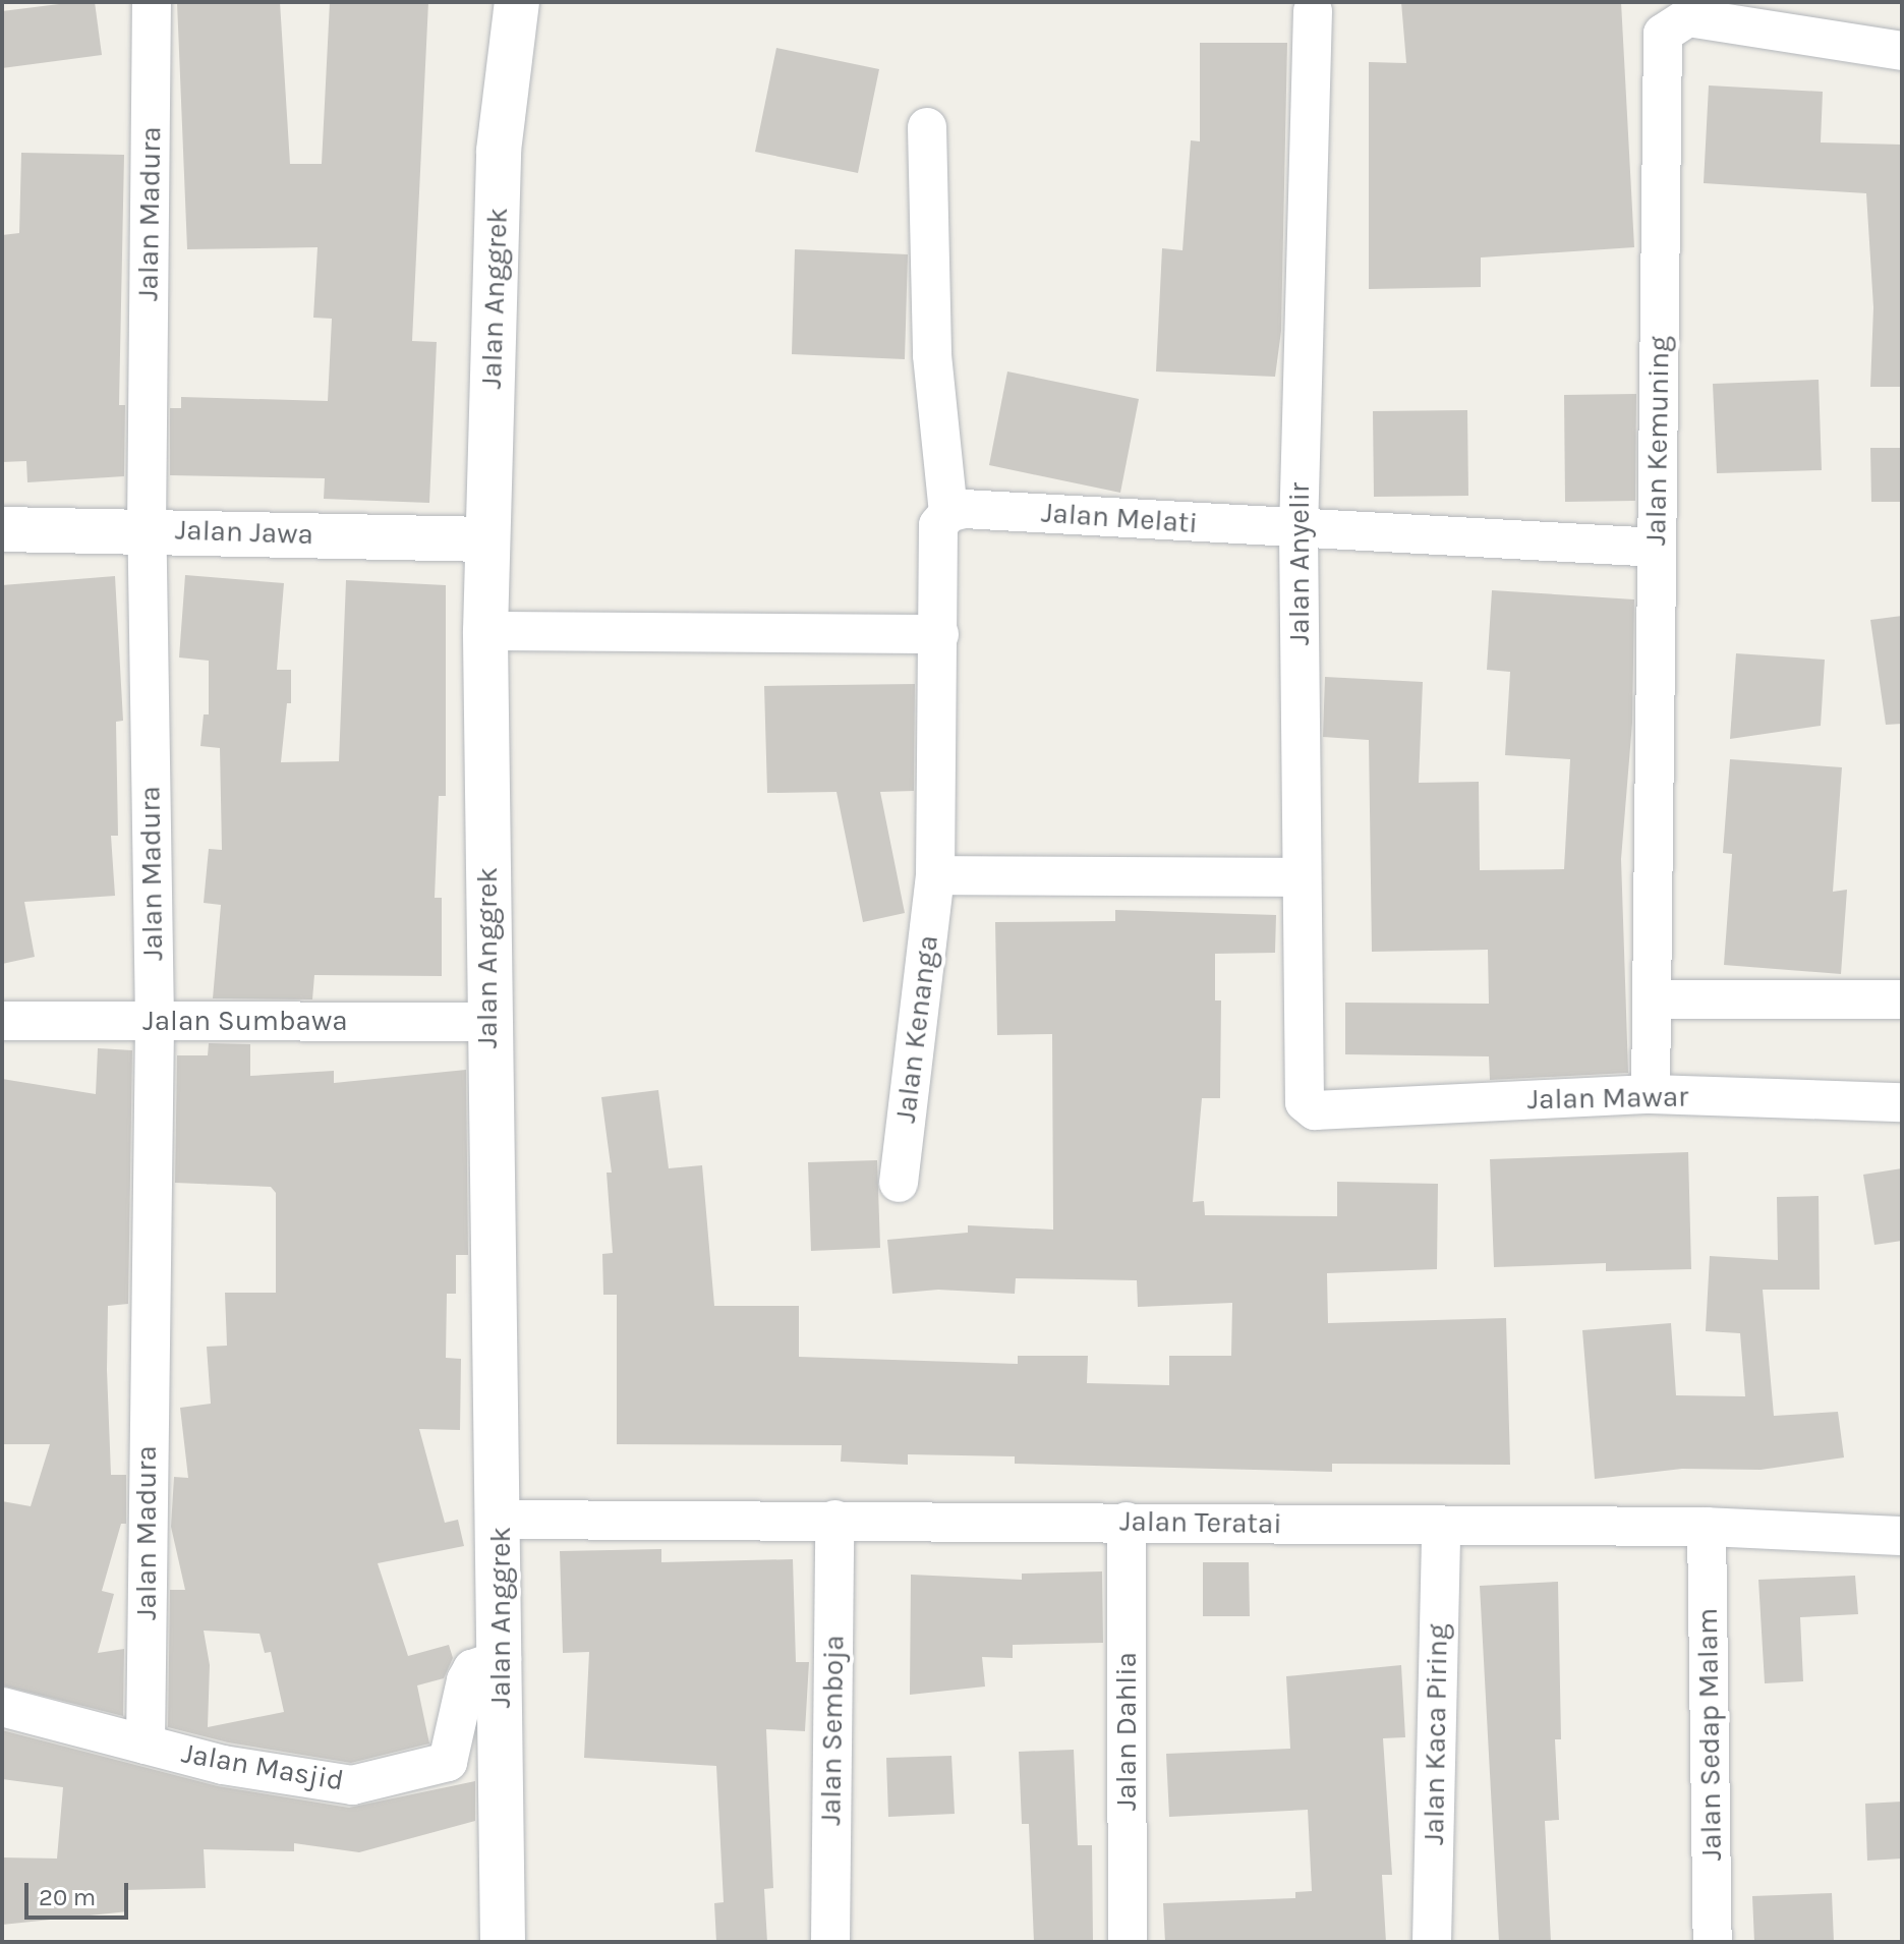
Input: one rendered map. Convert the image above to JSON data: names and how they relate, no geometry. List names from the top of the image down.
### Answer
{
  "streets": {
    "street": [
      "Jalan Madura",
      "Jalan Anggrek",
      "Jalan Kemuning",
      "Jalan Melati",
      "Jalan Jawa",
      "Jalan Anyelir",
      "Jalan Sumbawa",
      "Jalan Kenanga",
      "Jalan Mawar",
      "Jalan Teratai",
      "Jalan Semboja",
      "Jalan Dahlia",
      "Jalan Kaca Piring",
      "Jalan Sedap Malam",
      "Jalan Masjid"
    ]
  },
  "crossings": [
    ["Jalan Madura", "Jalan Jawa"],
    ["Jalan Madura", "Jalan Sumbawa"],
    ["Jalan Madura", "Jalan Masjid"],
    ["Jalan Anggrek", "Jalan Jawa"],
    ["Jalan Anggrek", "Jalan Sumbawa"],
    ["Jalan Anggrek", "Jalan Teratai"],
    ["Jalan Anggrek", "Jalan Masjid"],
    ["Jalan Kemuning", "Jalan Melati"],
    ["Jalan Kemuning", "Jalan Mawar"],
    ["Jalan Melati", "Jalan Anyelir"],
    ["Jalan Anyelir", "Jalan Mawar"],
    ["Jalan Teratai", "Jalan Semboja"],
    ["Jalan Teratai", "Jalan Dahlia"],
    ["Jalan Teratai", "Jalan Kaca Piring"],
    ["Jalan Teratai", "Jalan Sedap Malam"]
  ],
  "scale_bar": "20 m"
}
